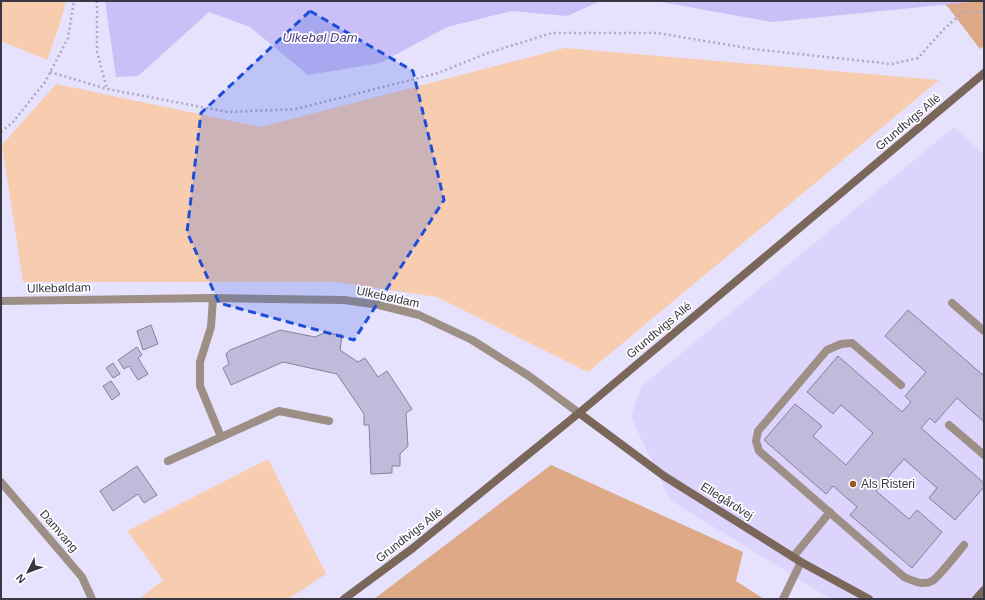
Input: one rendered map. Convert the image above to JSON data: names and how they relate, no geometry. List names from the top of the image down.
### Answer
{
  "streets": {
    "street": [
      "Grundtvigs Allé",
      "Ulkebøldam",
      "Ellegårdvej",
      "Damvang"
    ]
  },
  "crossings": [
    ["Grundtvigs Allé", "Ulkebøldam"],
    ["Grundtvigs Allé", "Ellegårdvej"],
    ["Ulkebøldam", "Ellegårdvej"]
  ],
  "water": ["Ulkebøl Dam"],
  "places": ["Als Risteri"],
  "north": "bottom left"
}
